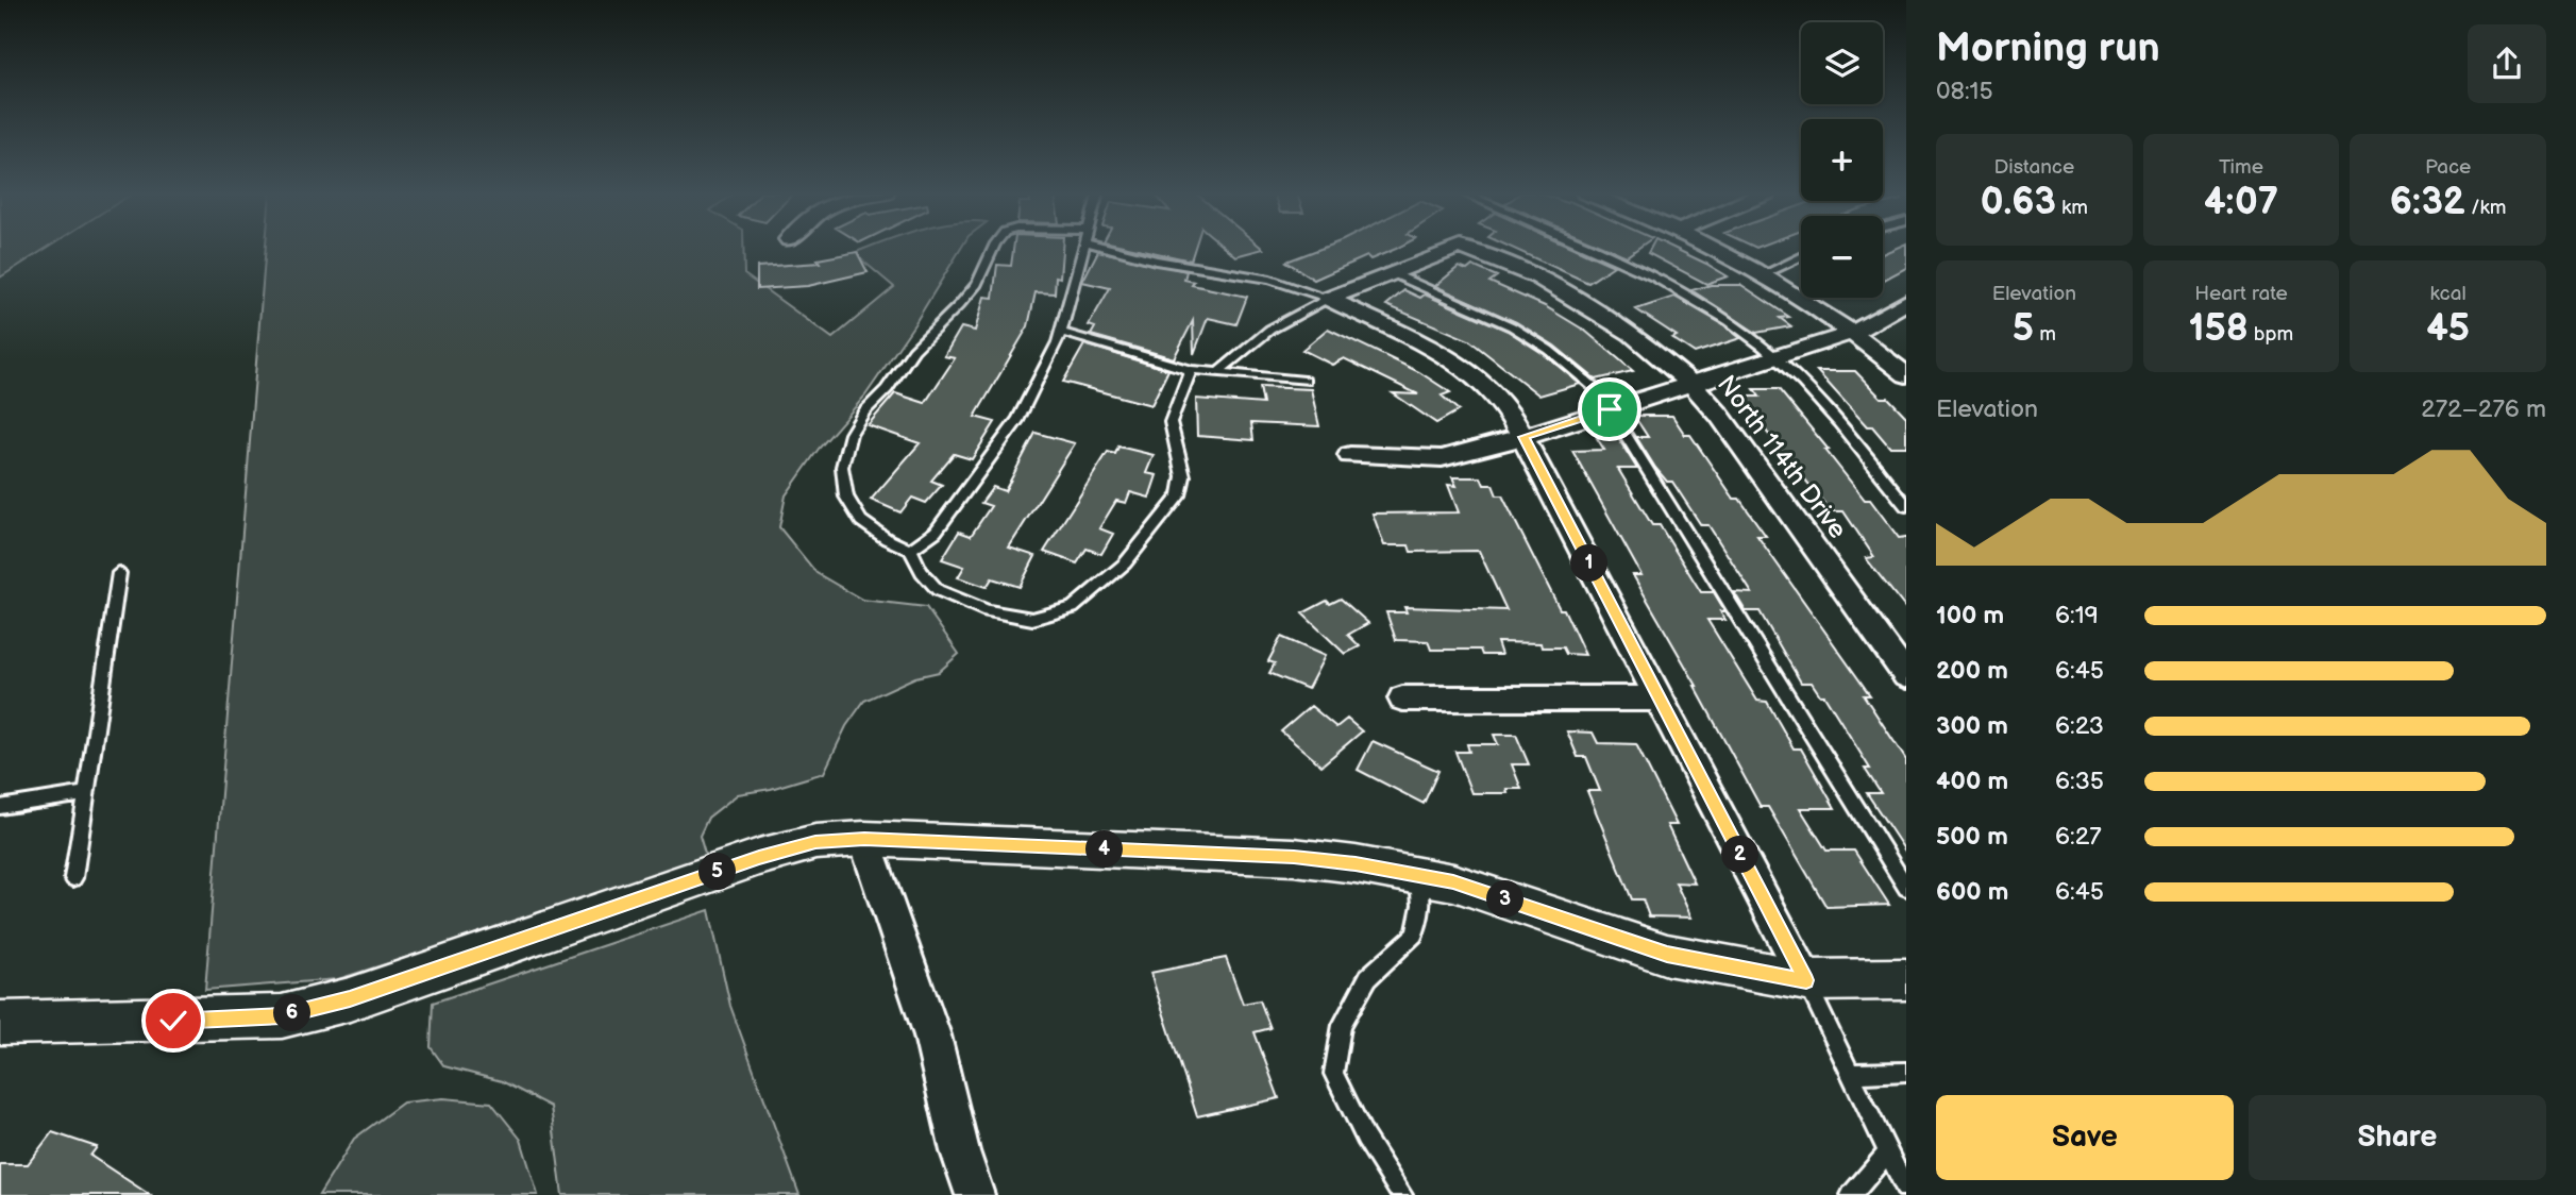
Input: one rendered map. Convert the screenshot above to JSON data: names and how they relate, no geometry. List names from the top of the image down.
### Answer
{
  "streets": {
    "street": ["North 114th Drive"]
  },
  "page": {
    "heading": ["Morning run", "08:15"],
    "map_buttons": ["+", "−"],
    "stats": [
      ["Distance", "0.63 km"],
      ["Time", "4:07"],
      ["Pace", "6:32 /km"],
      ["Elevation", "5 m"],
      ["Heart rate", "158 bpm"],
      ["kcal", "45"]
    ],
    "chart": ["Elevation", "272–276 m"],
    "pins": [
      "1",
      "4",
      "2",
      "5",
      "3",
      "6"
    ],
    "list": [
      {
        "name": "100 m",
        "note": "6:19"
      },
      {
        "name": "200 m",
        "note": "6:45"
      },
      {
        "name": "300 m",
        "note": "6:23"
      },
      {
        "name": "400 m",
        "note": "6:35"
      },
      {
        "name": "500 m",
        "note": "6:27"
      },
      {
        "name": "600 m",
        "note": "6:45"
      }
    ],
    "buttons": ["Save", "Share"]
  }
}
